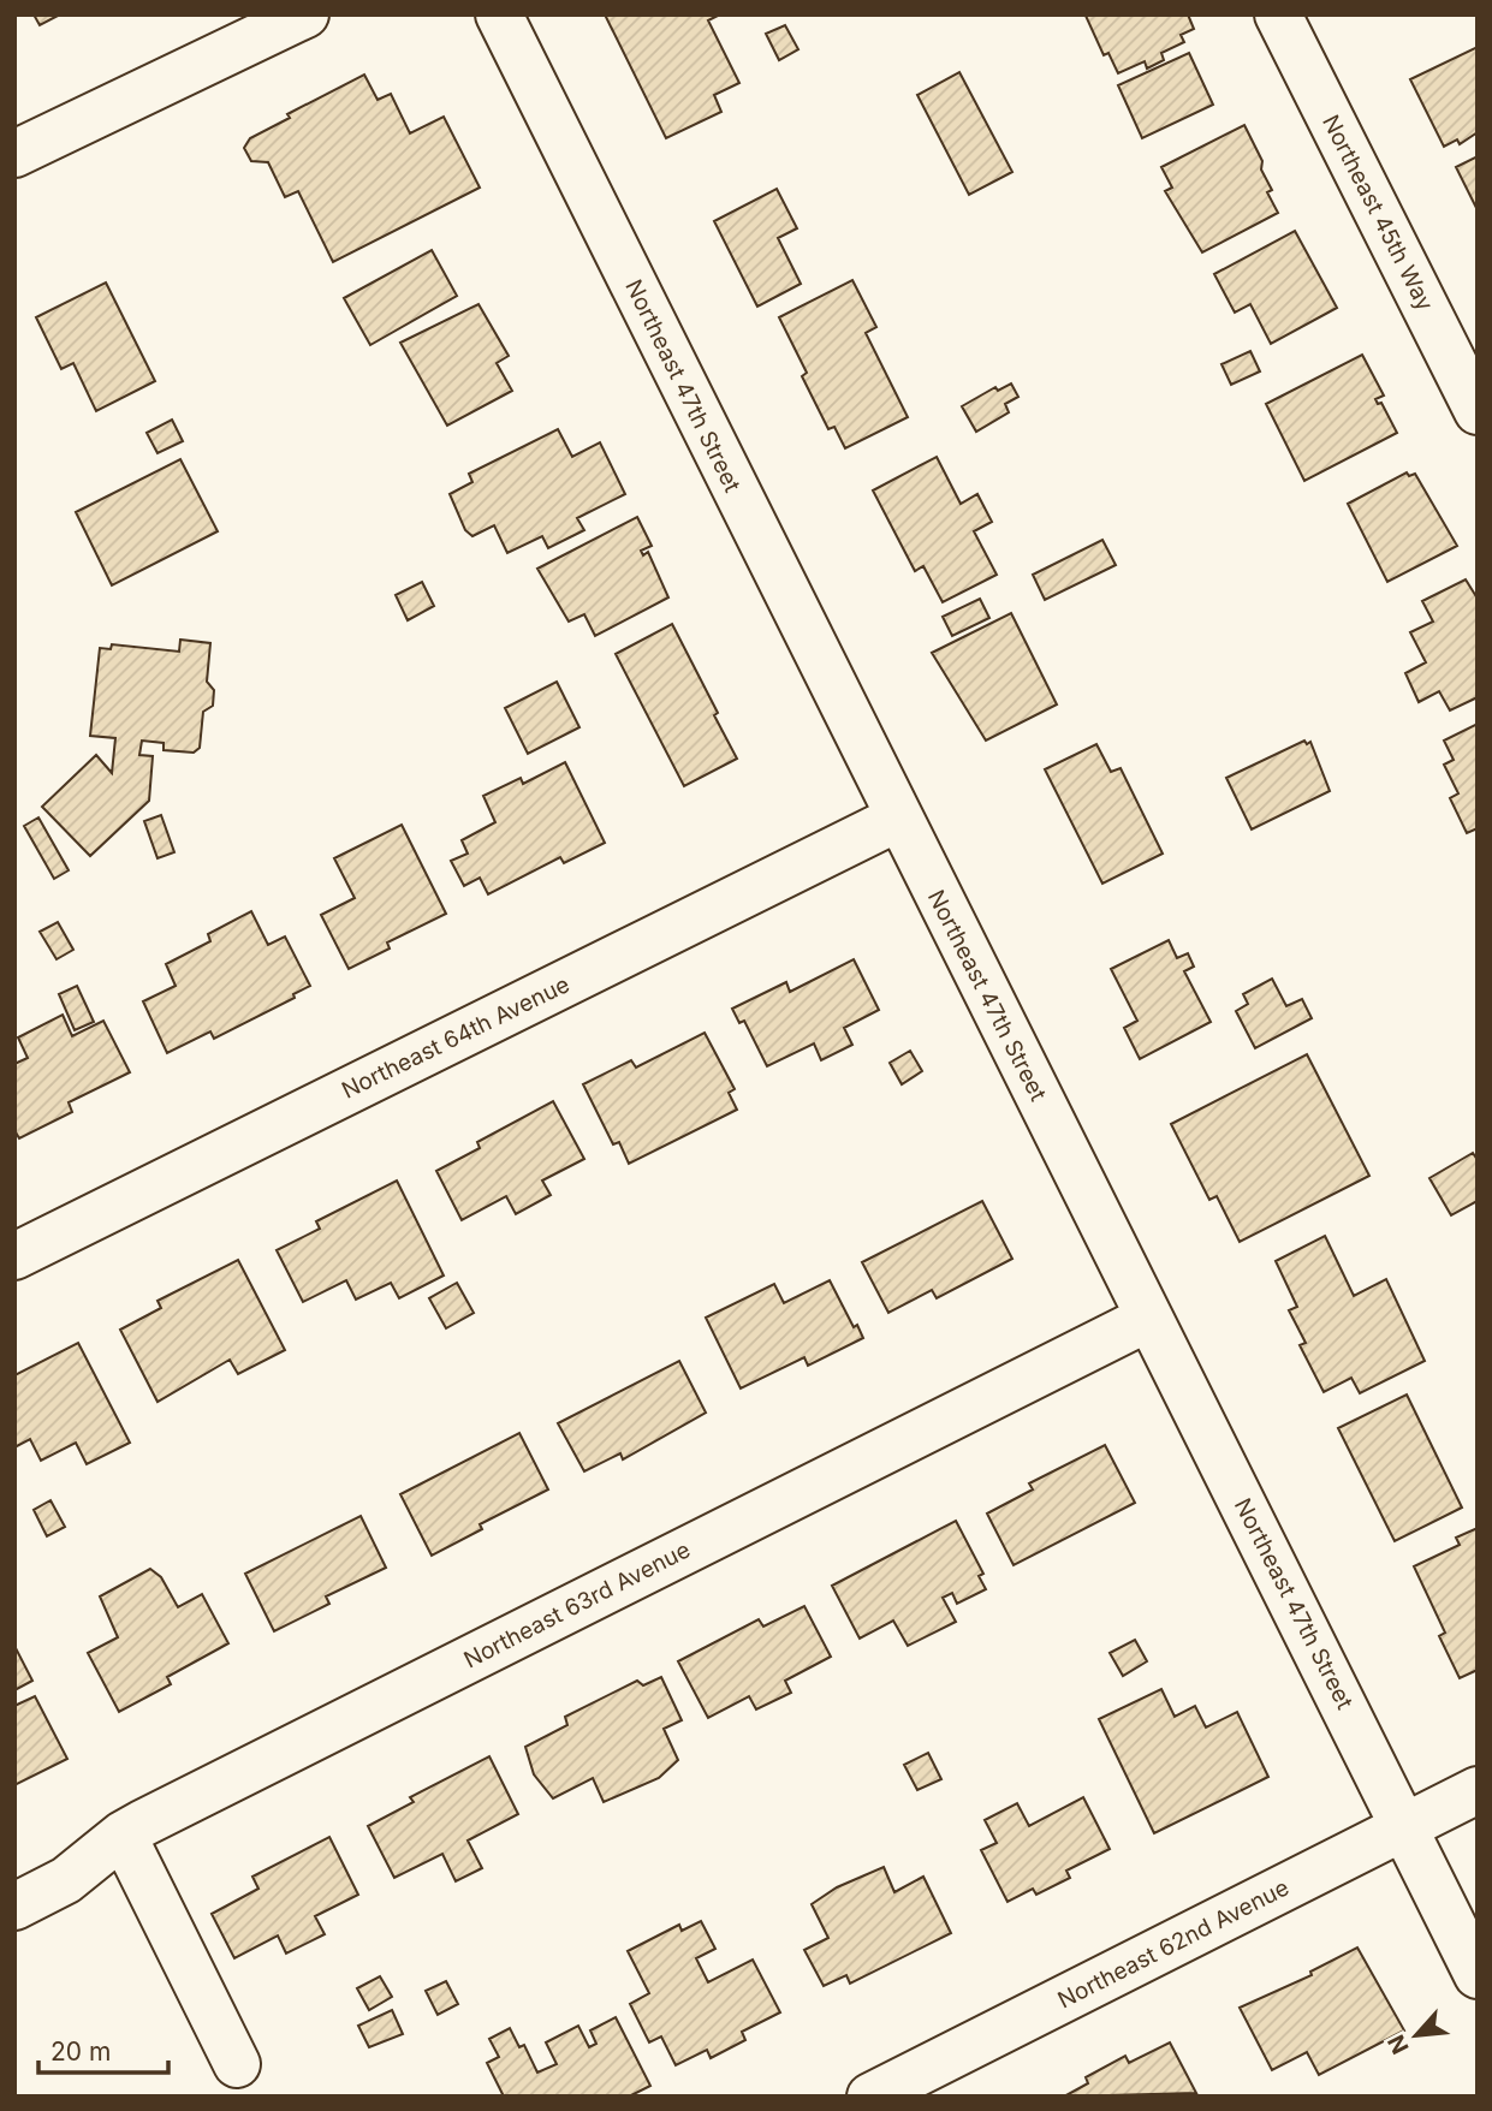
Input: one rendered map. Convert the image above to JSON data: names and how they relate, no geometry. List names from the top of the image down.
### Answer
{
  "streets": {
    "street": [
      "Northeast 45th Way",
      "Northeast 47th Street",
      "Northeast 64th Avenue",
      "Northeast 63rd Avenue",
      "Northeast 62nd Avenue"
    ]
  },
  "crossings": [
    ["Northeast 47th Street", "Northeast 64th Avenue"],
    ["Northeast 47th Street", "Northeast 63rd Avenue"],
    ["Northeast 47th Street", "Northeast 62nd Avenue"]
  ],
  "scale_bar": "20 m",
  "north": "bottom left"
}
